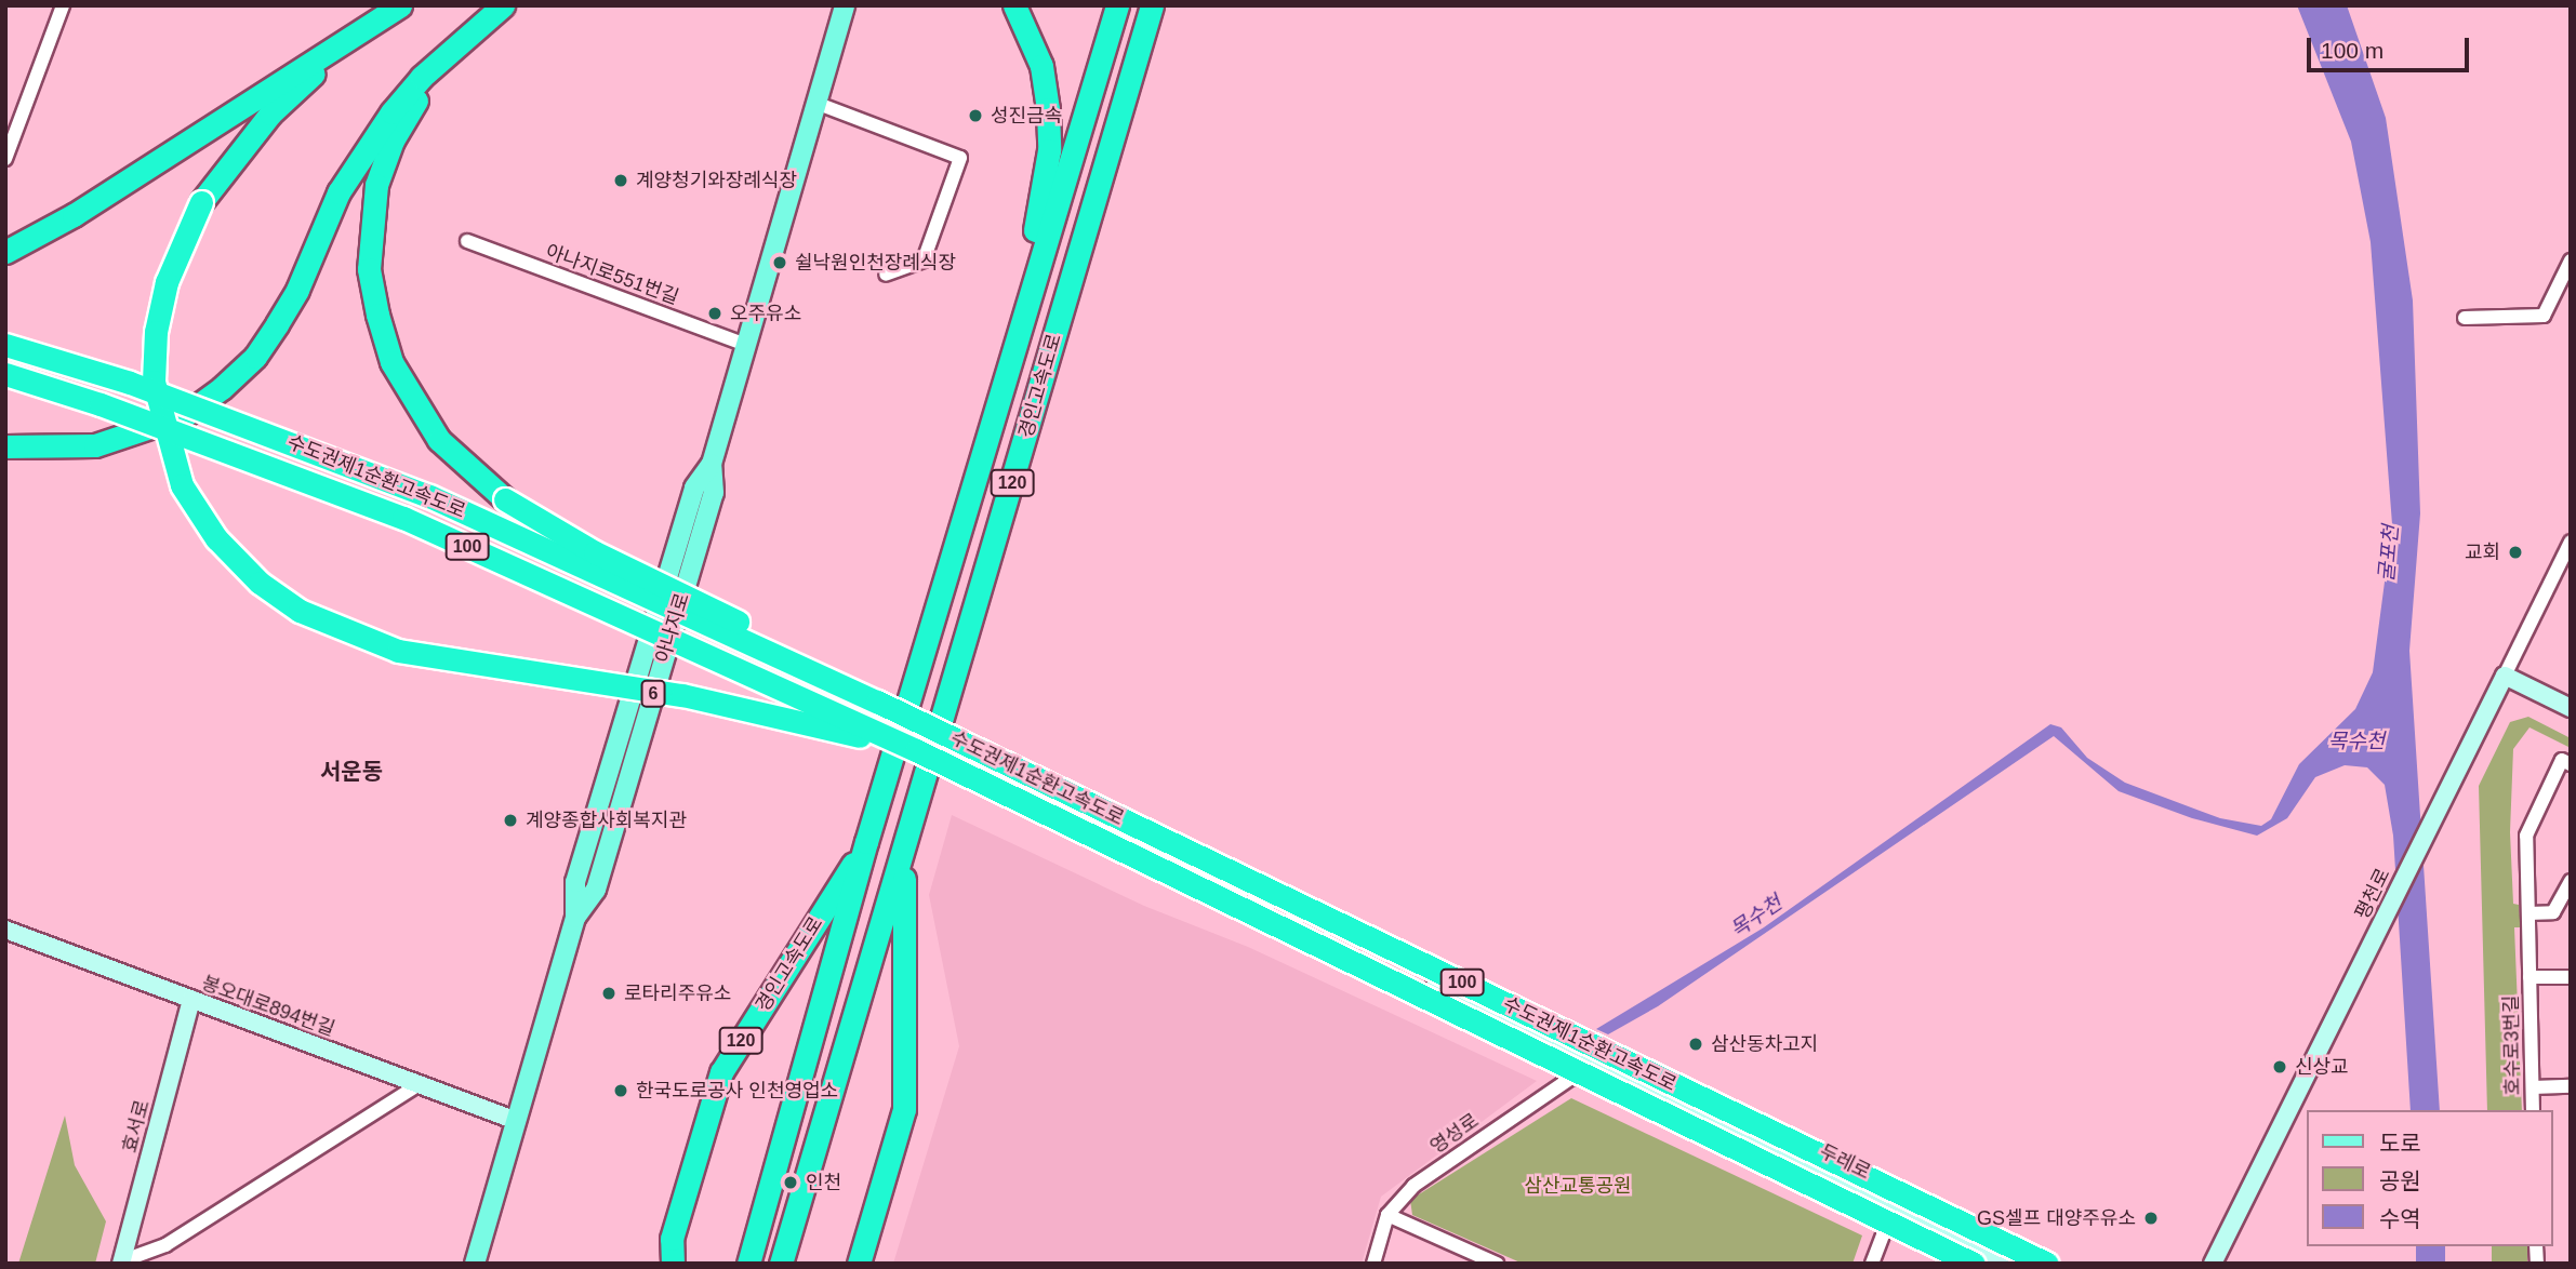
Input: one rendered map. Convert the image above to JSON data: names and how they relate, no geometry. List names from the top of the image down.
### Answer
{
  "streets": {
    "highway": [
      "경인고속도로",
      "수도권제1순환고속도로",
      "120",
      "100"
    ],
    "main road": ["아나지로", "6"],
    "street": [
      "아나지로551번길",
      "평천로",
      "봉오대로894번길",
      "호수로3번길",
      "효서로",
      "영성로",
      "두레로"
    ]
  },
  "crossings": [
    ["아나지로551번길", "아나지로"],
    ["아나지로", "봉오대로894번길"],
    ["봉오대로894번길", "효서로"],
    ["영성로", "두레로"]
  ],
  "districts": ["서운동"],
  "water": ["굴포천", "목수천"],
  "parks": ["삼산교통공원"],
  "places": [
    "성진금속",
    "계양청기와장례식장",
    "쉴낙원인천장례식장",
    "오주유소",
    "교회",
    "계양종합사회복지관",
    "로타리주유소",
    "삼산동차고지",
    "신상교",
    "한국도로공사 인천영업소",
    "인천",
    "GS셀프 대양주유소"
  ],
  "legend": ["도로", "공원", "수역"],
  "scale_bar": "100 m"
}
